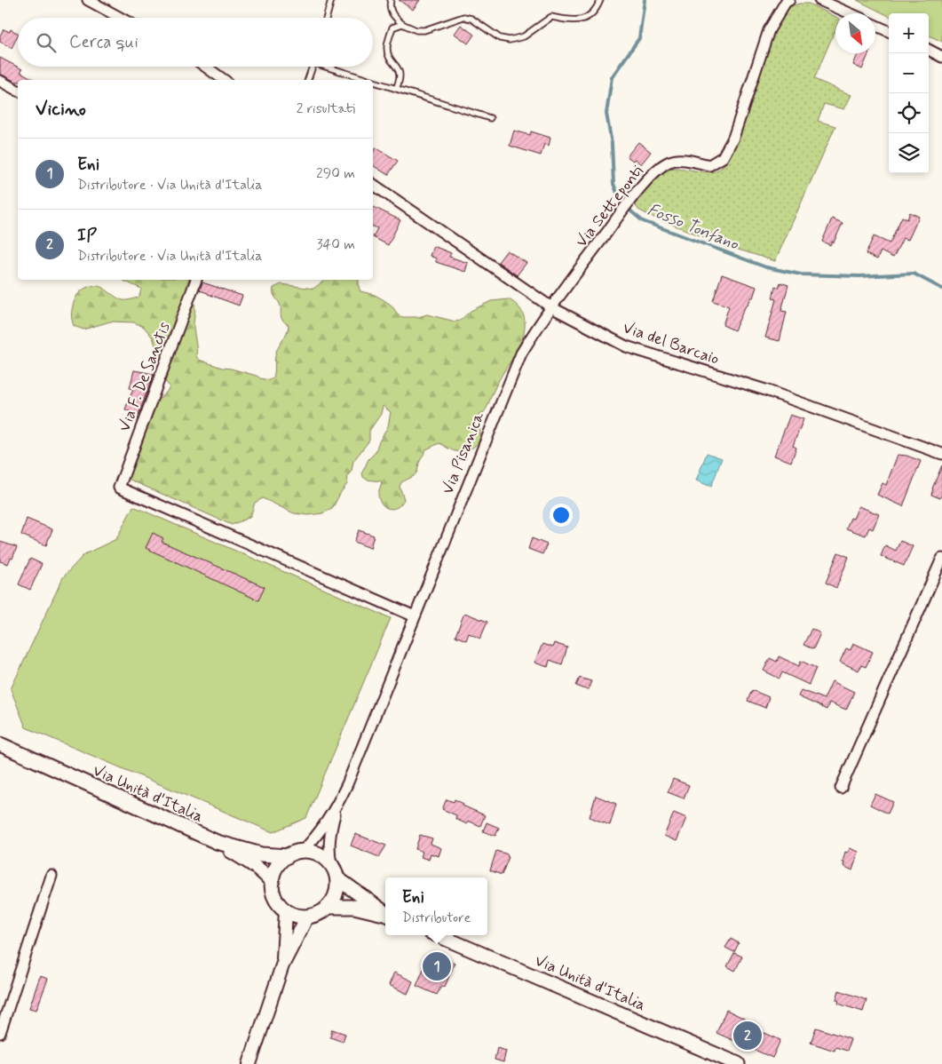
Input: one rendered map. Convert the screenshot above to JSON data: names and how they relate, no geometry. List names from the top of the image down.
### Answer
{
  "streets": {
    "main road": ["Via Unità d'Italia"],
    "street": [
      "Via Setteponti",
      "Via del Barcaio",
      "Via F. De Sanctis",
      "Via Pisanica"
    ]
  },
  "crossings": [
    ["Via Setteponti", "Via del Barcaio"],
    ["Via Setteponti", "Via Pisanica"],
    ["Via del Barcaio", "Via Pisanica"],
    ["Via F. De Sanctis", "Via Pisanica"],
    ["Via Pisanica", "Via Unità d'Italia"]
  ],
  "water": ["Fosso Tonfano"],
  "north": "bottom right",
  "page": {
    "map_buttons": ["+", "−"],
    "search": "Cerca qui",
    "heading": ["Vicino", "2 risultati"],
    "list": [
      {
        "mark": "1",
        "name": "Eni",
        "note": "Distributore · Via Unità d'Italia",
        "value": "290 m"
      },
      {
        "mark": "2",
        "name": "IP",
        "note": "Distributore · Via Unità d'Italia",
        "value": "340 m"
      }
    ],
    "popup": ["Eni", "Distributore"],
    "pins": ["1", "2"]
  }
}
